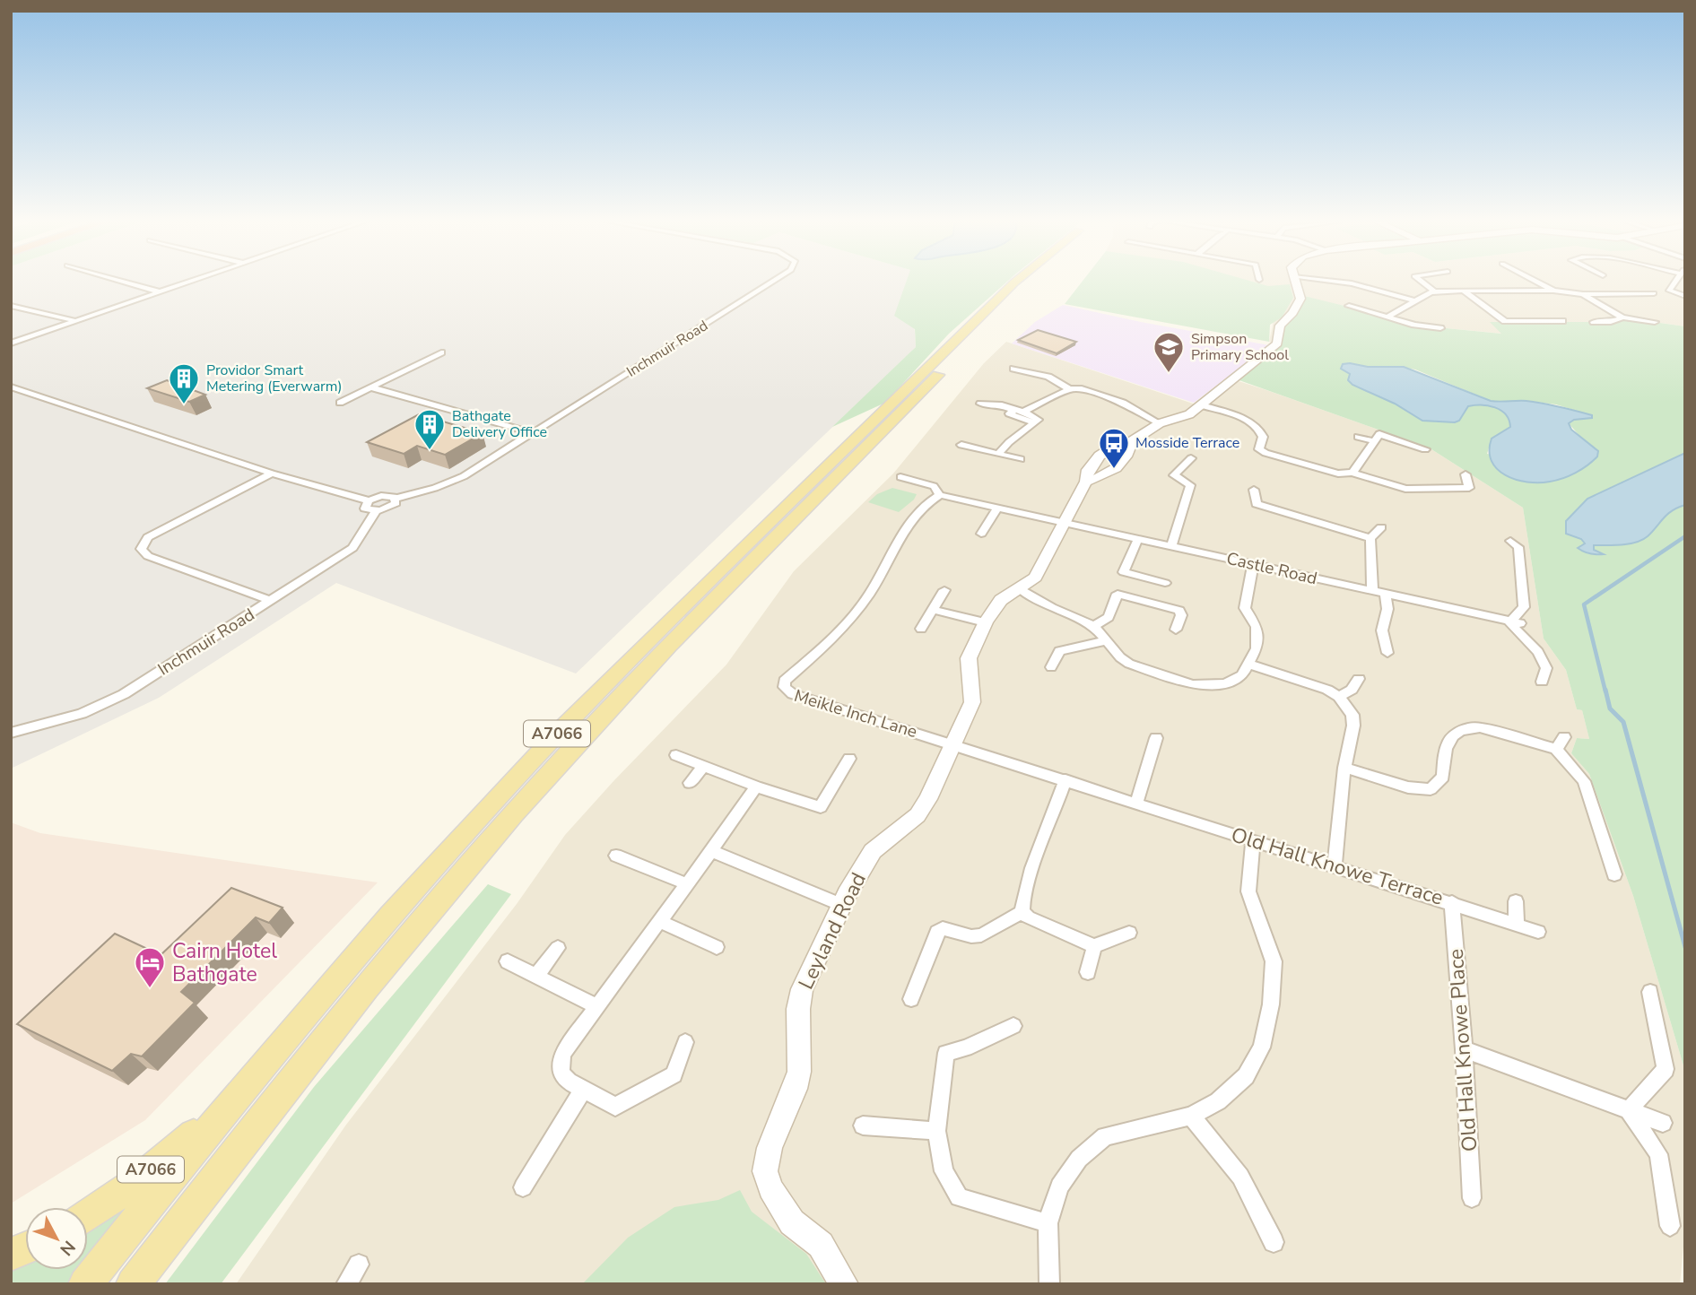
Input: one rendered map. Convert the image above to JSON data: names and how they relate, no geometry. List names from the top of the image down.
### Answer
{
  "streets": {
    "main road": ["A7066"],
    "street": [
      "Inchmuir Road",
      "Castle Road",
      "Meikle Inch Lane",
      "Old Hall Knowe Terrace",
      "Leyland Road",
      "Old Hall Knowe Place"
    ]
  },
  "crossings": [
    ["Castle Road", "Leyland Road"],
    ["Meikle Inch Lane", "Old Hall Knowe Terrace"],
    ["Meikle Inch Lane", "Leyland Road"],
    ["Old Hall Knowe Terrace", "Leyland Road"],
    ["Old Hall Knowe Terrace", "Old Hall Knowe Place"]
  ],
  "places": {
    "school or university": ["Simpson Primary School"],
    "building": ["Providor Smart Metering (Everwarm)", "Bathgate Delivery Office"],
    "bus stop": ["Mosside Terrace"],
    "hotel": ["Cairn Hotel Bathgate"]
  },
  "north": "bottom right"
}
